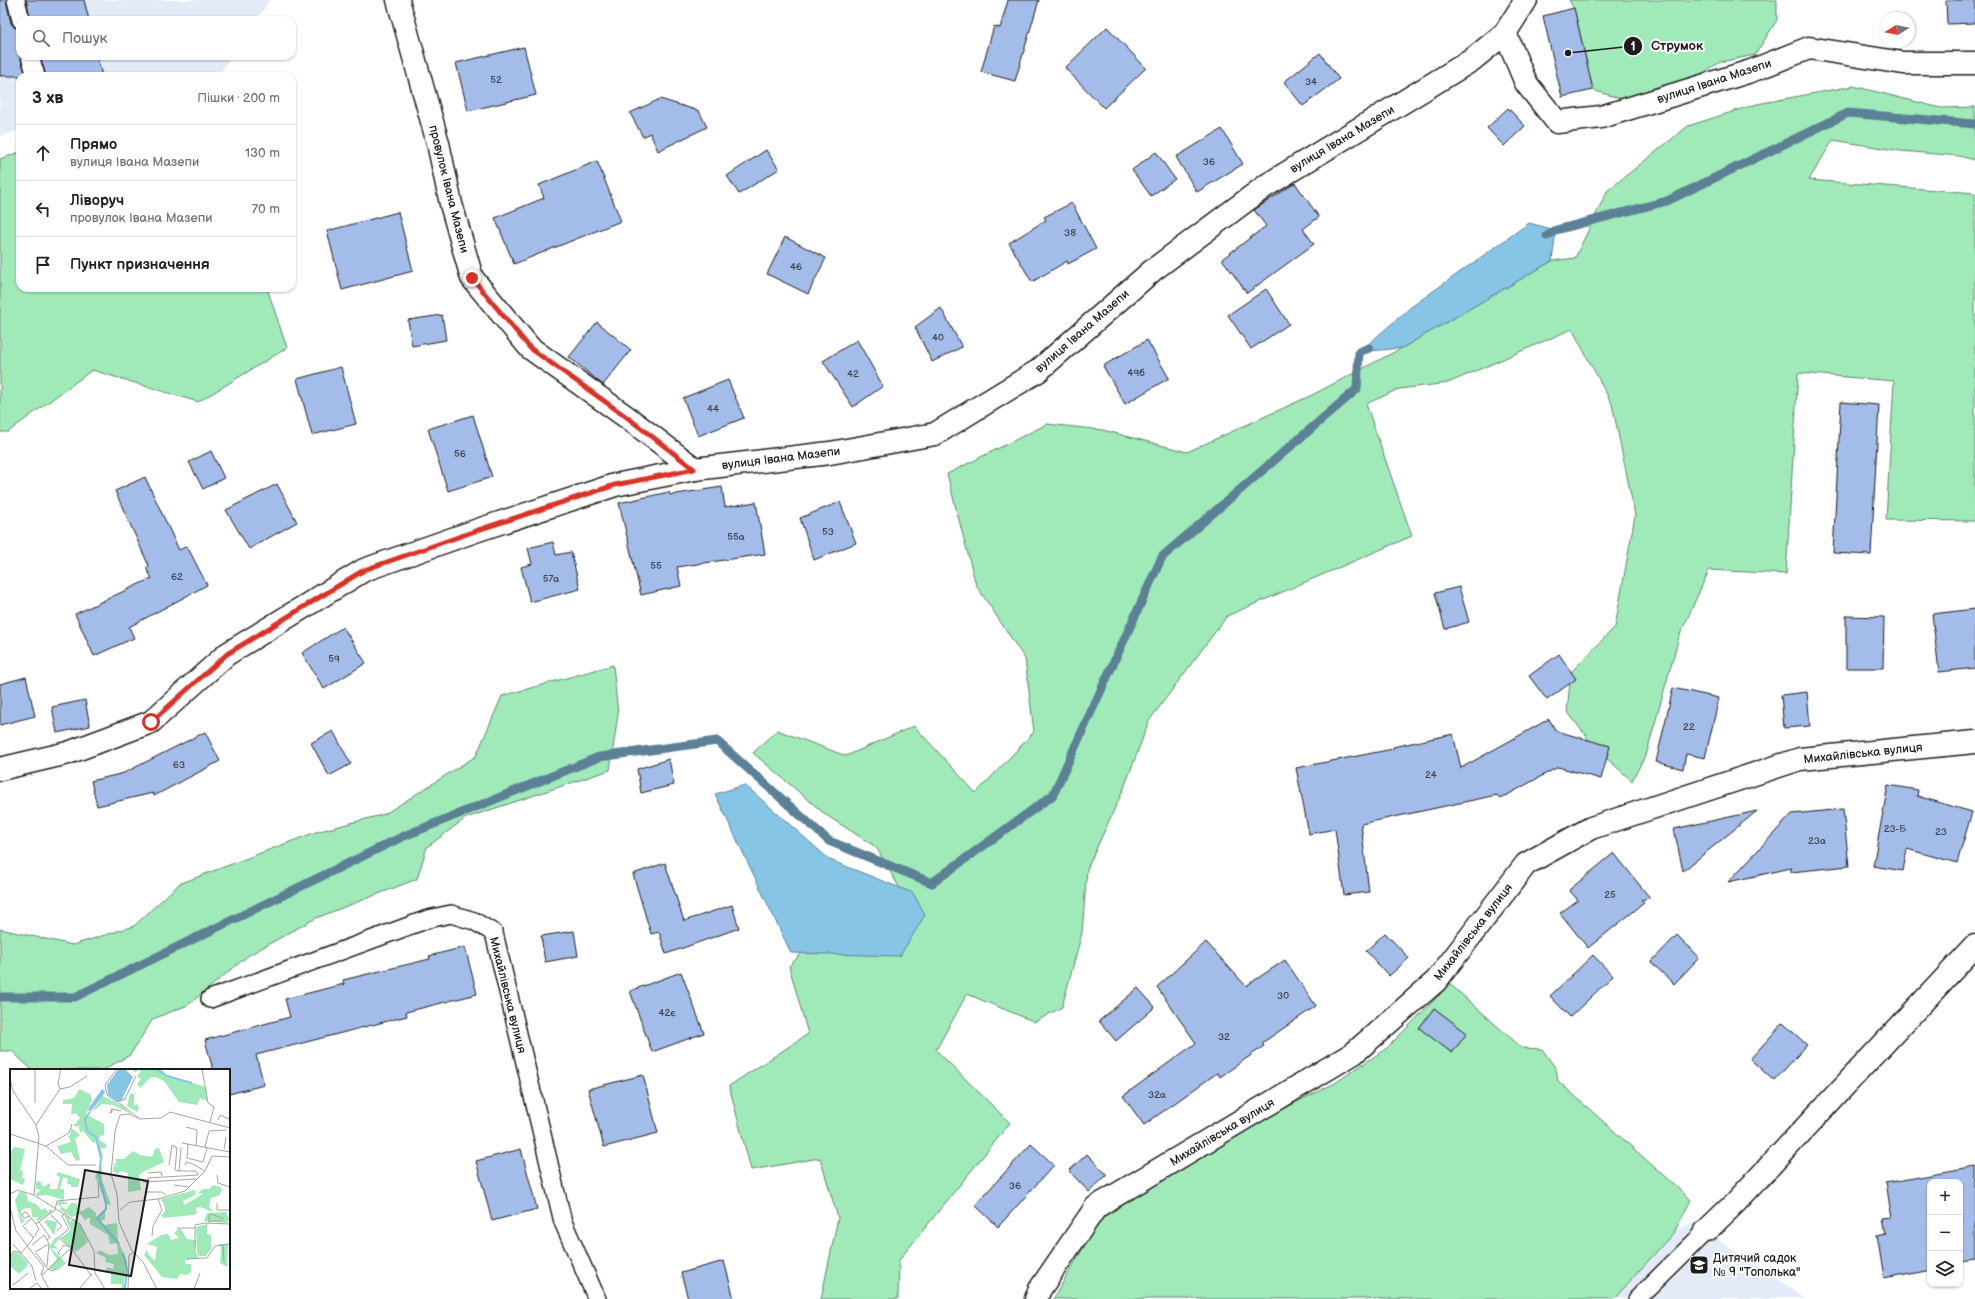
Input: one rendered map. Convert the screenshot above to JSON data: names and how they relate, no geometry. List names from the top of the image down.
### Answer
{
  "streets": {
    "street": ["вулиця Івана Мазепи", "провулок Івана Мазепи", "Михайлівська вулиця"]
  },
  "crossings": [
    ["вулиця Івана Мазепи", "провулок Івана Мазепи"]
  ],
  "places": {
    "other": ["Струмок"],
    "school or university": ["Дитячий садок № 9 \"Тополька\""]
  },
  "house_numbers": [
    "52",
    "34",
    "36",
    "38",
    "46",
    "40",
    "49б",
    "42",
    "44",
    "56",
    "53",
    "55а",
    "55",
    "62",
    "57а",
    "59",
    "22",
    "63",
    "24",
    "23-Б",
    "23",
    "23а",
    "25",
    "30",
    "42є",
    "32",
    "32а",
    "36"
  ],
  "north": "left",
  "page": {
    "search": "Пошук",
    "heading": ["3 хв", "Пішки · 200 m"],
    "list": [
      ["Прямо", "вулиця Івана Мазепи", "130 m"],
      ["Ліворуч", "провулок Івана Мазепи", "70 m"],
      "Пункт призначення"
    ],
    "map_buttons": ["+", "−"]
  }
}
